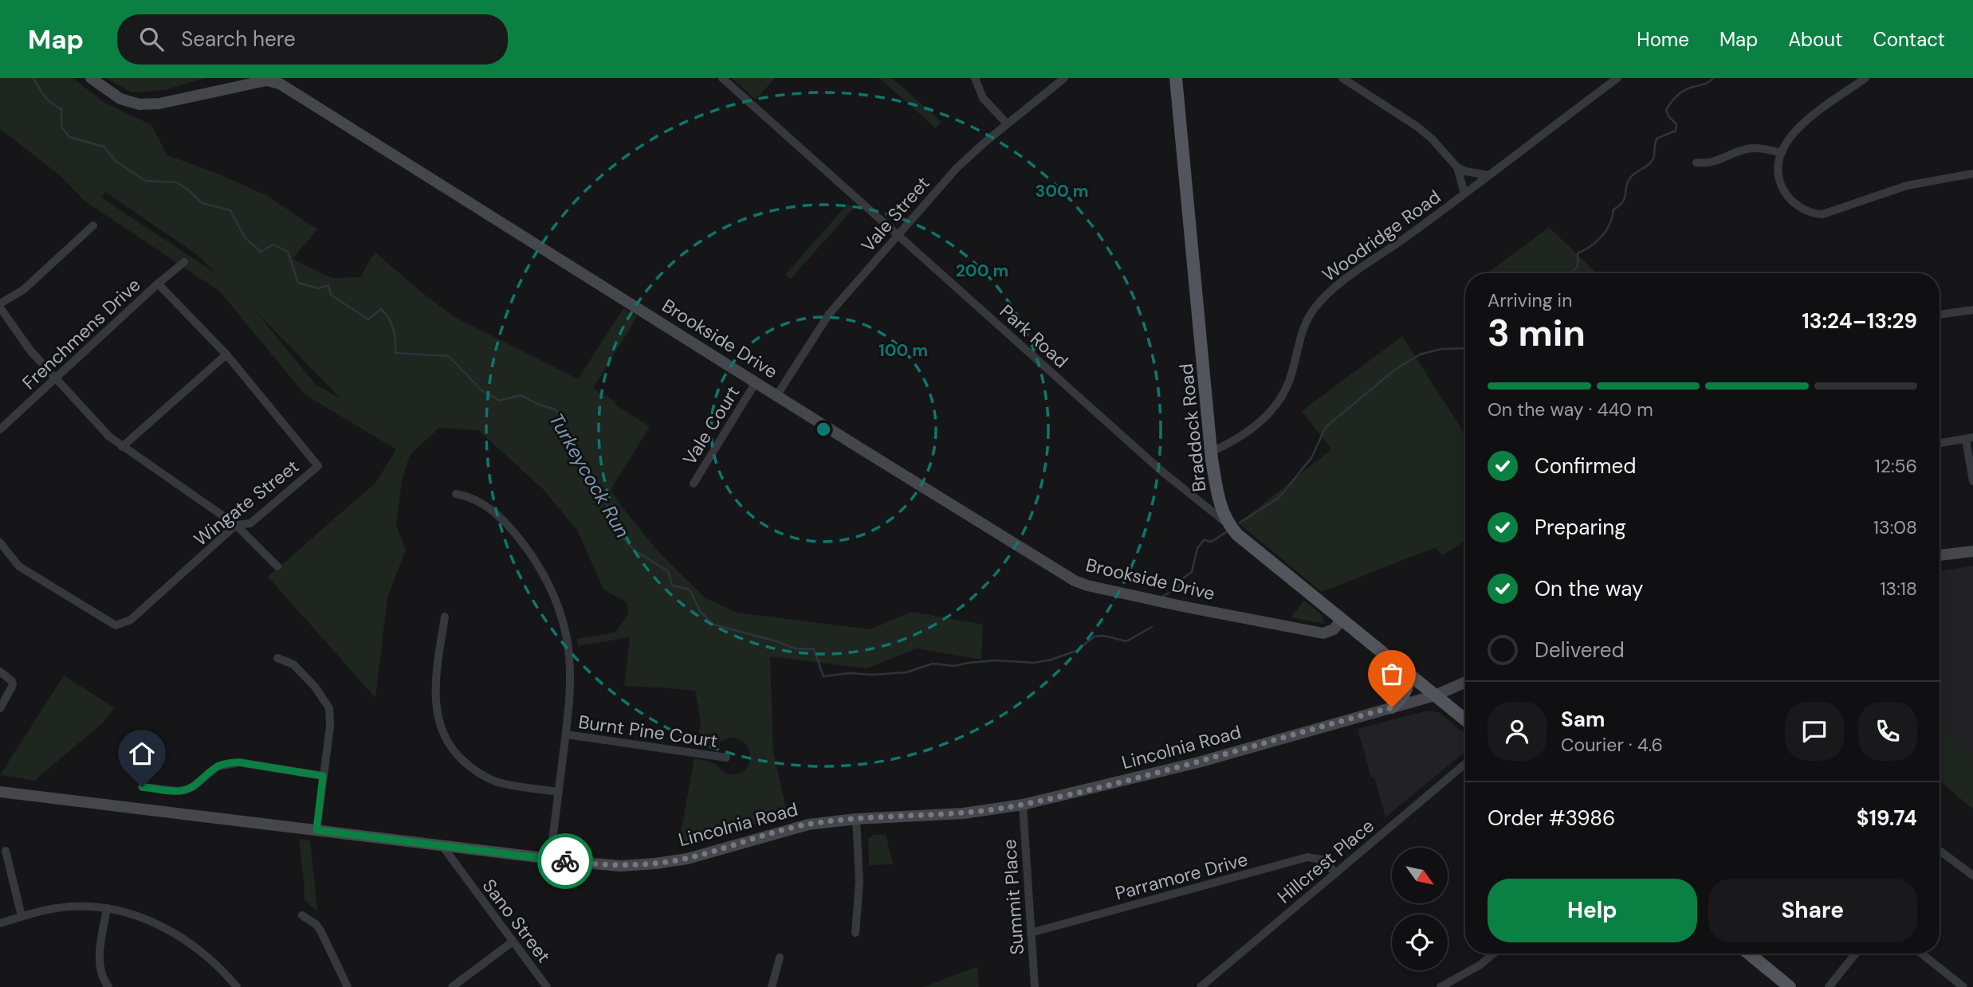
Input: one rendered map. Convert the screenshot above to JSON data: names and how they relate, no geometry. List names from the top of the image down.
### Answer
{
  "streets": {
    "main road": ["Brookside Drive", "Braddock Road", "Lincolnia Road"],
    "street": [
      "Vale Street",
      "Woodridge Road",
      "Frenchmens Drive",
      "Park Road",
      "Vale Court",
      "Wingate Street",
      "Burnt Pine Court",
      "Hillcrest Place",
      "Parramore Drive",
      "Summit Place",
      "Sano Street"
    ]
  },
  "crossings": [
    ["Vale Street", "Park Road"],
    ["Vale Street", "Brookside Drive"],
    ["Woodridge Road", "Braddock Road"],
    ["Frenchmens Drive", "Wingate Street"],
    ["Park Road", "Braddock Road"],
    ["Brookside Drive", "Vale Court"],
    ["Brookside Drive", "Braddock Road"],
    ["Braddock Road", "Lincolnia Road"],
    ["Lincolnia Road", "Summit Place"],
    ["Lincolnia Road", "Sano Street"],
    ["Hillcrest Place", "Parramore Drive"],
    ["Parramore Drive", "Summit Place"]
  ],
  "water": ["Turkeycock Run"],
  "north": "bottom right",
  "page": {
    "header": "Map",
    "search": "Search here",
    "nav": [
      "Home",
      "Map",
      "About",
      "Contact"
    ],
    "heading": ["3 min", "Arriving in", "13:24–13:29"],
    "panel": [
      "Sam",
      "Courier · 4.6",
      "Order #3986",
      "$19.74"
    ],
    "bar": "On the way · 440 m",
    "list": [
      ["Confirmed", "12:56"],
      ["Preparing", "13:08"],
      ["On the way", "13:18"],
      "Delivered"
    ],
    "buttons": ["Help", "Share"]
  },
  "rings": ["300 m", "200 m", "100 m"]
}
